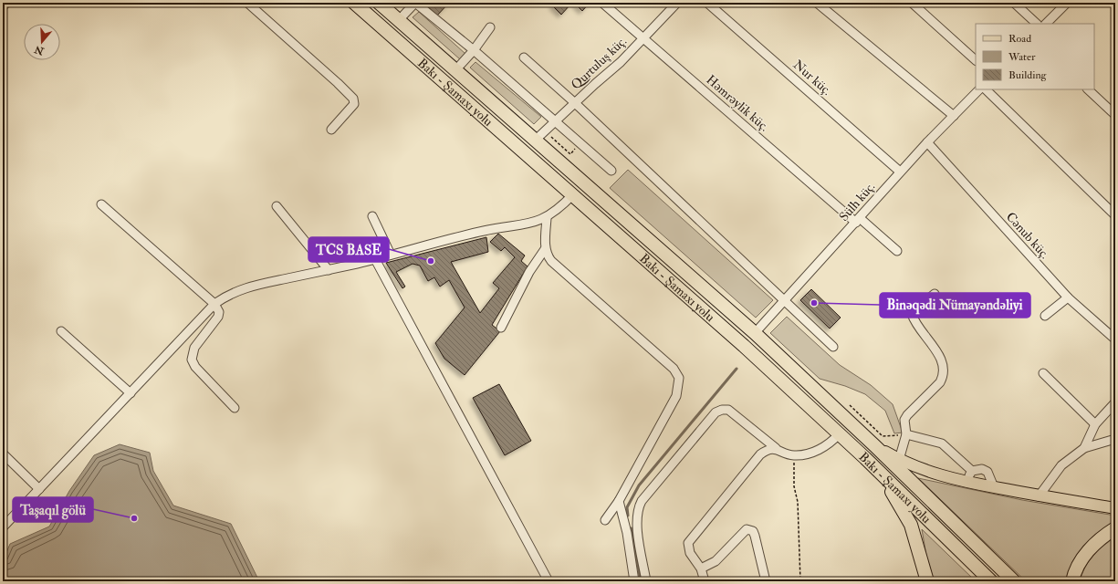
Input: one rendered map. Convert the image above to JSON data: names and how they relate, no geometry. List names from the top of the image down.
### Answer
{
  "streets": {
    "highway": ["Bakı - Şamaxı yolu"],
    "street": [
      "Qurtuluş küç.",
      "Nur küç.",
      "Həmrəylik küç.",
      "Sülh küç.",
      "Cənub küç."
    ]
  },
  "crossings": [
    ["Qurtuluş küç.", "Bakı - Şamaxı yolu"],
    ["Qurtuluş küç.", "Həmrəylik küç."],
    ["Nur küç.", "Sülh küç."],
    ["Bakı - Şamaxı yolu", "Sülh küç."],
    ["Həmrəylik küç.", "Sülh küç."],
    ["Sülh küç.", "Cənub küç."]
  ],
  "places": ["TCS BASE", "Binəqədi Nümayəndəliyi", "Taşaqıl gölü"],
  "legend": ["Road", "Water", "Building"],
  "north": "bottom"
}
